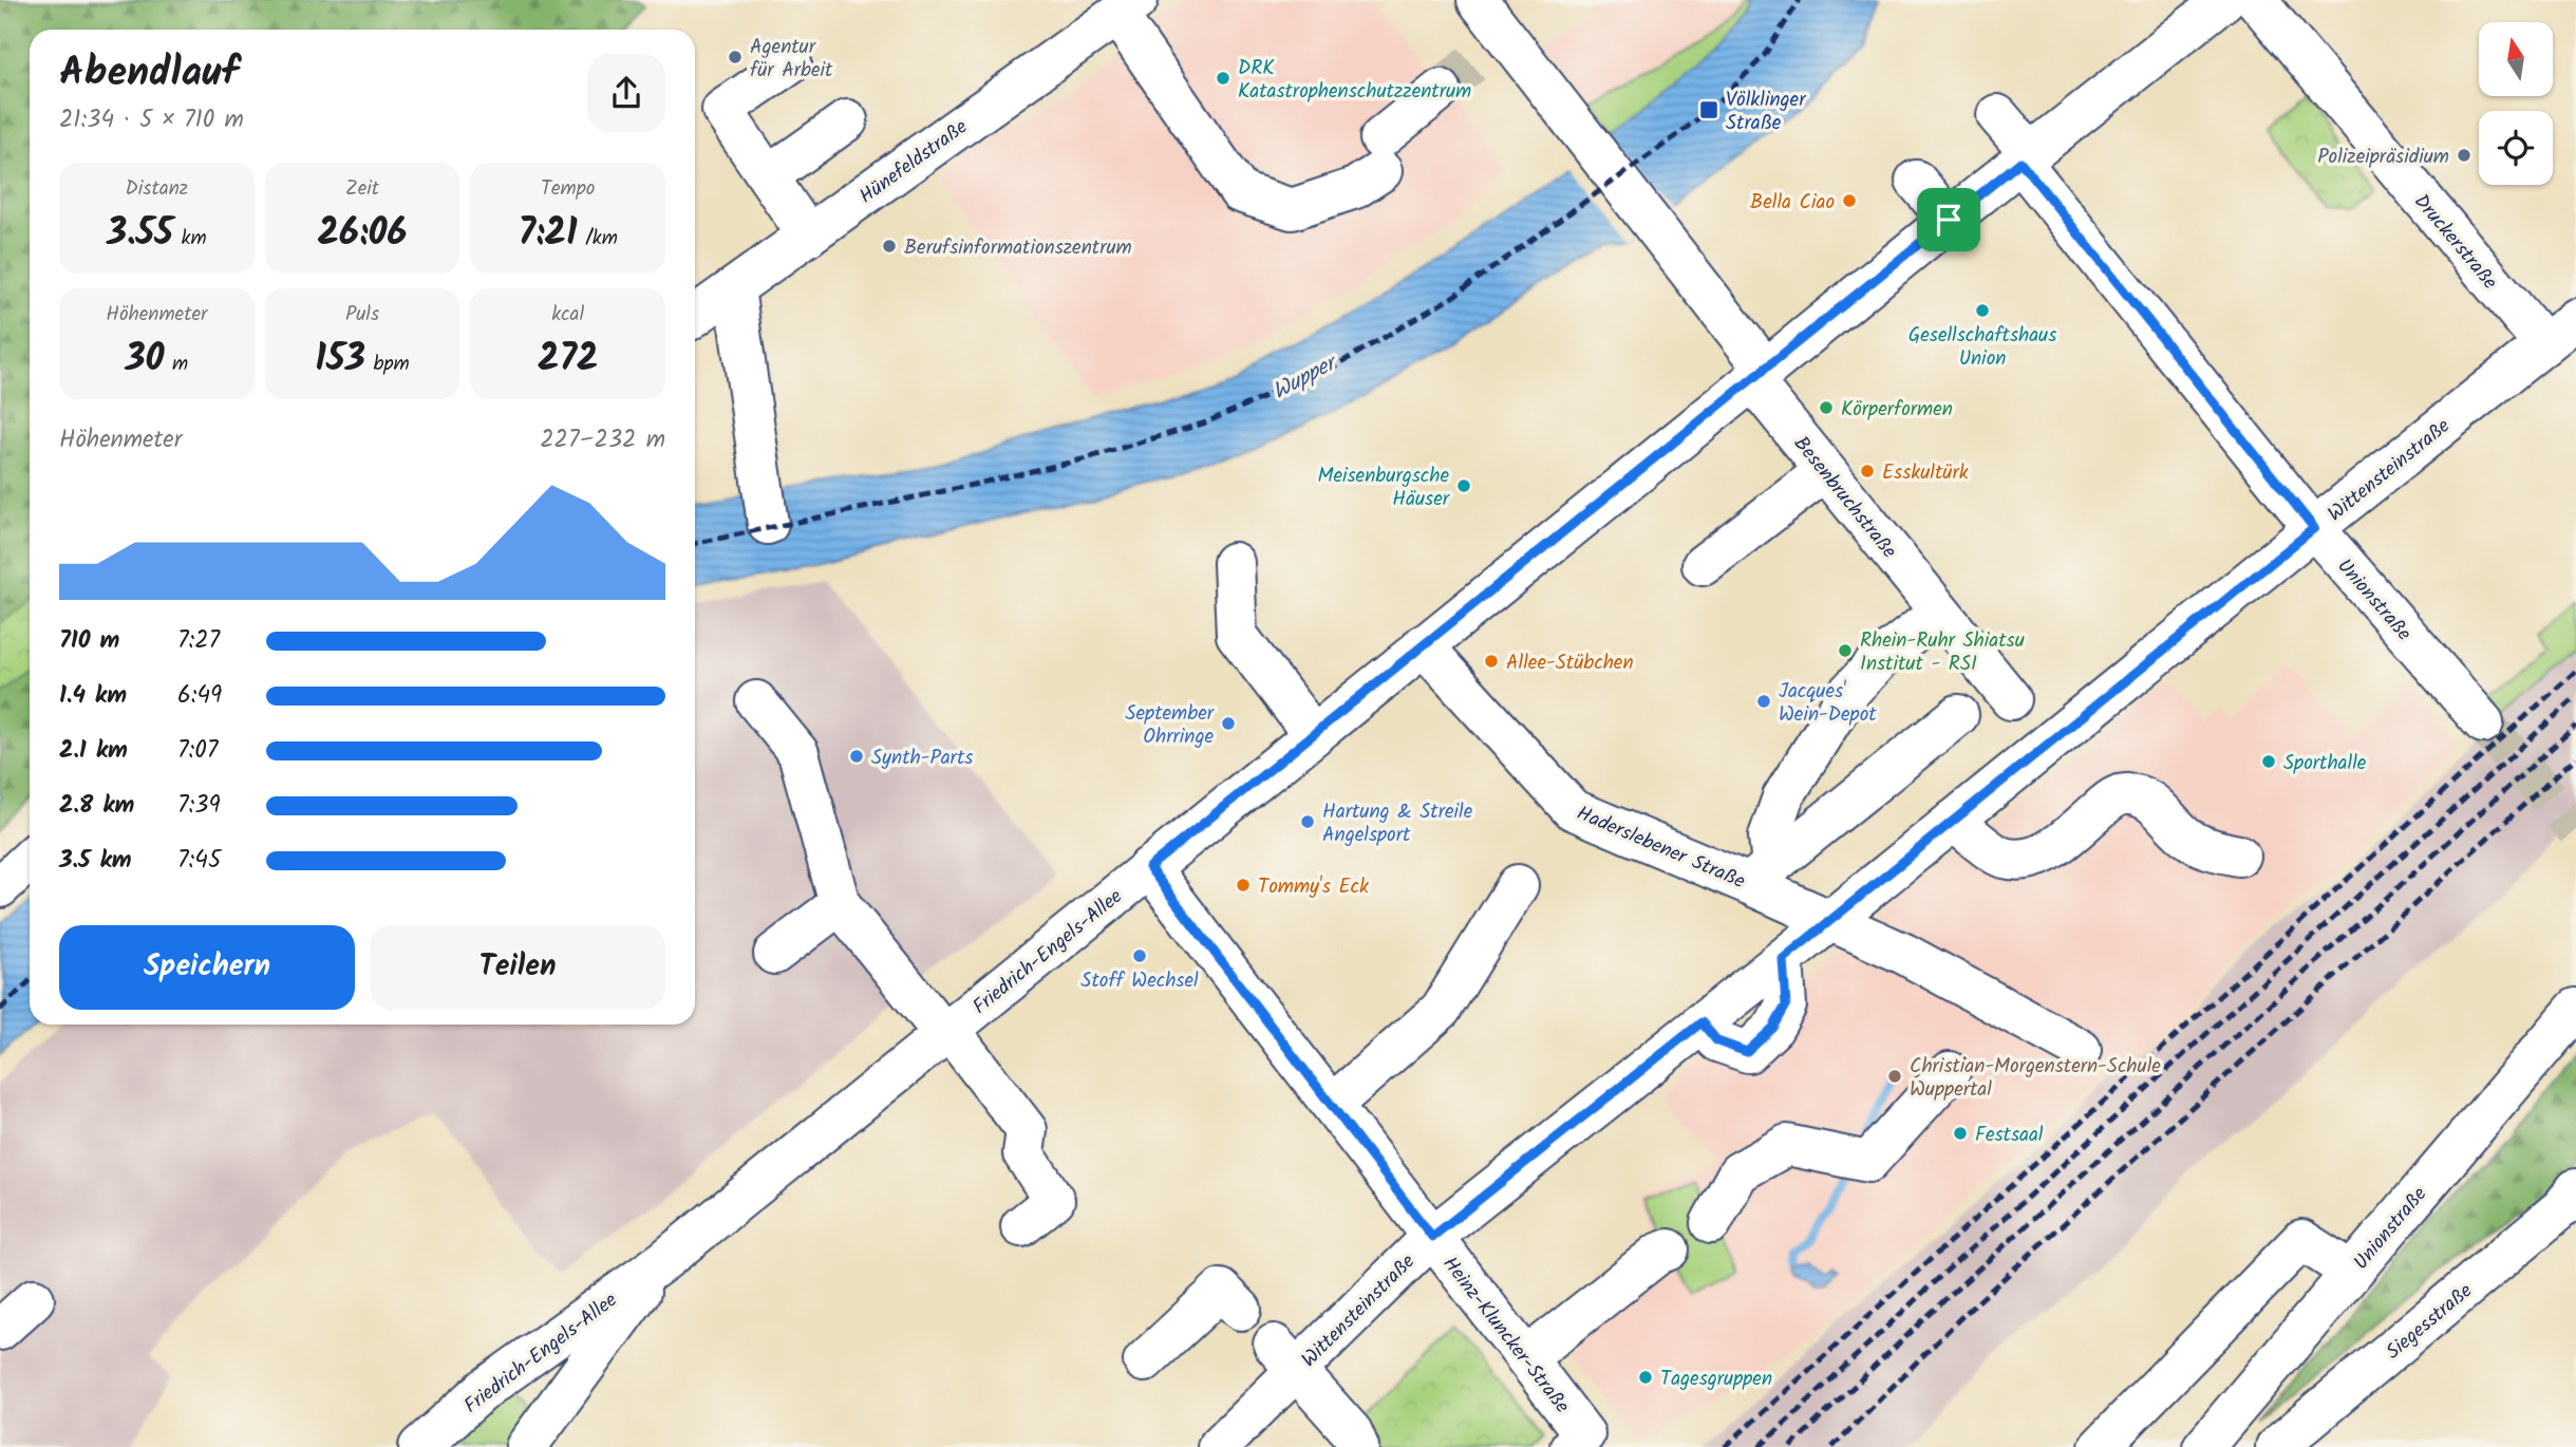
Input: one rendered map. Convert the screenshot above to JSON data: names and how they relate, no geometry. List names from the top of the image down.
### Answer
{
  "streets": {
    "street": [
      "Hünefeldstraße",
      "Druckerstraße",
      "Wittensteinstraße",
      "Besenbruchstraße",
      "Unionstraße",
      "Haderslebener Straße",
      "Friedrich-Engels-Allee",
      "Siegesstraße",
      "Heinz-Kluncker-Straße"
    ]
  },
  "crossings": [
    ["Druckerstraße", "Wittensteinstraße"],
    ["Wittensteinstraße", "Unionstraße"],
    ["Wittensteinstraße", "Haderslebener Straße"],
    ["Wittensteinstraße", "Heinz-Kluncker-Straße"],
    ["Besenbruchstraße", "Friedrich-Engels-Allee"],
    ["Unionstraße", "Friedrich-Engels-Allee"],
    ["Haderslebener Straße", "Friedrich-Engels-Allee"],
    ["Friedrich-Engels-Allee", "Heinz-Kluncker-Straße"]
  ],
  "water": ["Wupper"],
  "places": {
    "other": [
      "Agentur für Arbeit",
      "DRK Katastrophenschutzzentrum",
      "Polizeipräsidium",
      "Bella Ciao",
      "Berufsinformationszentrum",
      "Gesellschaftshaus Union",
      "Körperformen",
      "Esskultürk",
      "Meisenburgsche Häuser",
      "Rhein-Ruhr Shiatsu Institut - RSI",
      "Allee-Stübchen",
      "Jacques' Wein-Depot",
      "September Ohrringe",
      "Synth-Parts",
      "Sporthalle",
      "Hartung & Streile Angelsport",
      "Tommy's Eck",
      "Stoff Wechsel",
      "Christian-Morgenstern-Schule Wuppertal",
      "Festsaal",
      "Tagesgruppen"
    ],
    "transit": ["Völklinger Straße"]
  },
  "north": "top",
  "page": {
    "heading": ["Abendlauf", "21:34 · 5 × 710 m"],
    "stats": [
      ["Distanz", "3.55 km"],
      ["Zeit", "26:06"],
      ["Tempo", "7:21 /km"],
      ["Höhenmeter", "30 m"],
      ["Puls", "153 bpm"],
      ["kcal", "272"]
    ],
    "chart": ["Höhenmeter", "227–232 m"],
    "list": [
      {
        "name": "710 m",
        "note": "7:27"
      },
      {
        "name": "1.4 km",
        "note": "6:49"
      },
      {
        "name": "2.1 km",
        "note": "7:07"
      },
      {
        "name": "2.8 km",
        "note": "7:39"
      },
      {
        "name": "3.5 km",
        "note": "7:45"
      }
    ],
    "buttons": ["Speichern", "Teilen"]
  }
}
